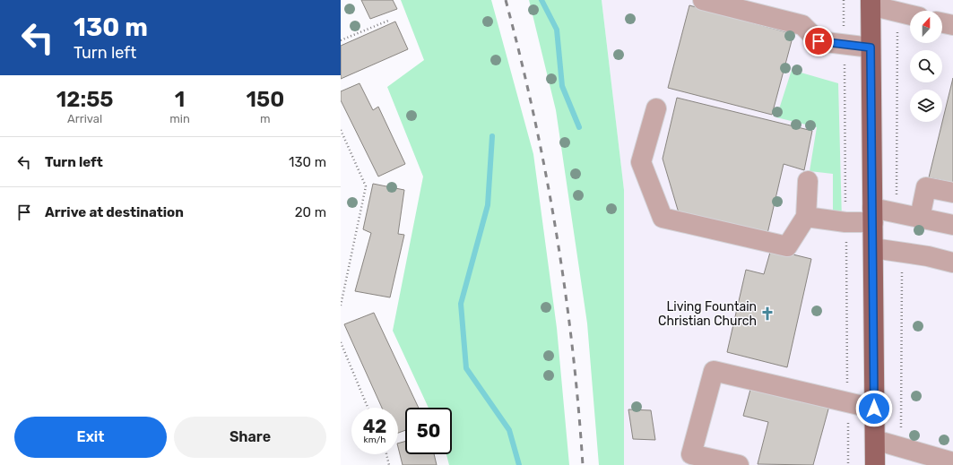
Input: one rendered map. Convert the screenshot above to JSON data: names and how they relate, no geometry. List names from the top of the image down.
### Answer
{
  "places": {
    "church": ["Living Fountain Christian Church"]
  },
  "north": "top",
  "page": {
    "turn": ["130 m", "Turn left"],
    "eta": [
      "12:55",
      "Arrival",
      "1",
      "min",
      "150",
      "m"
    ],
    "list": [
      {
        "name": "Turn left",
        "value": "130 m"
      },
      {
        "name": "Arrive at destination",
        "value": "20 m"
      }
    ],
    "speed": "42 km/h",
    "limit": "50",
    "buttons": ["Exit", "Share"]
  }
}
